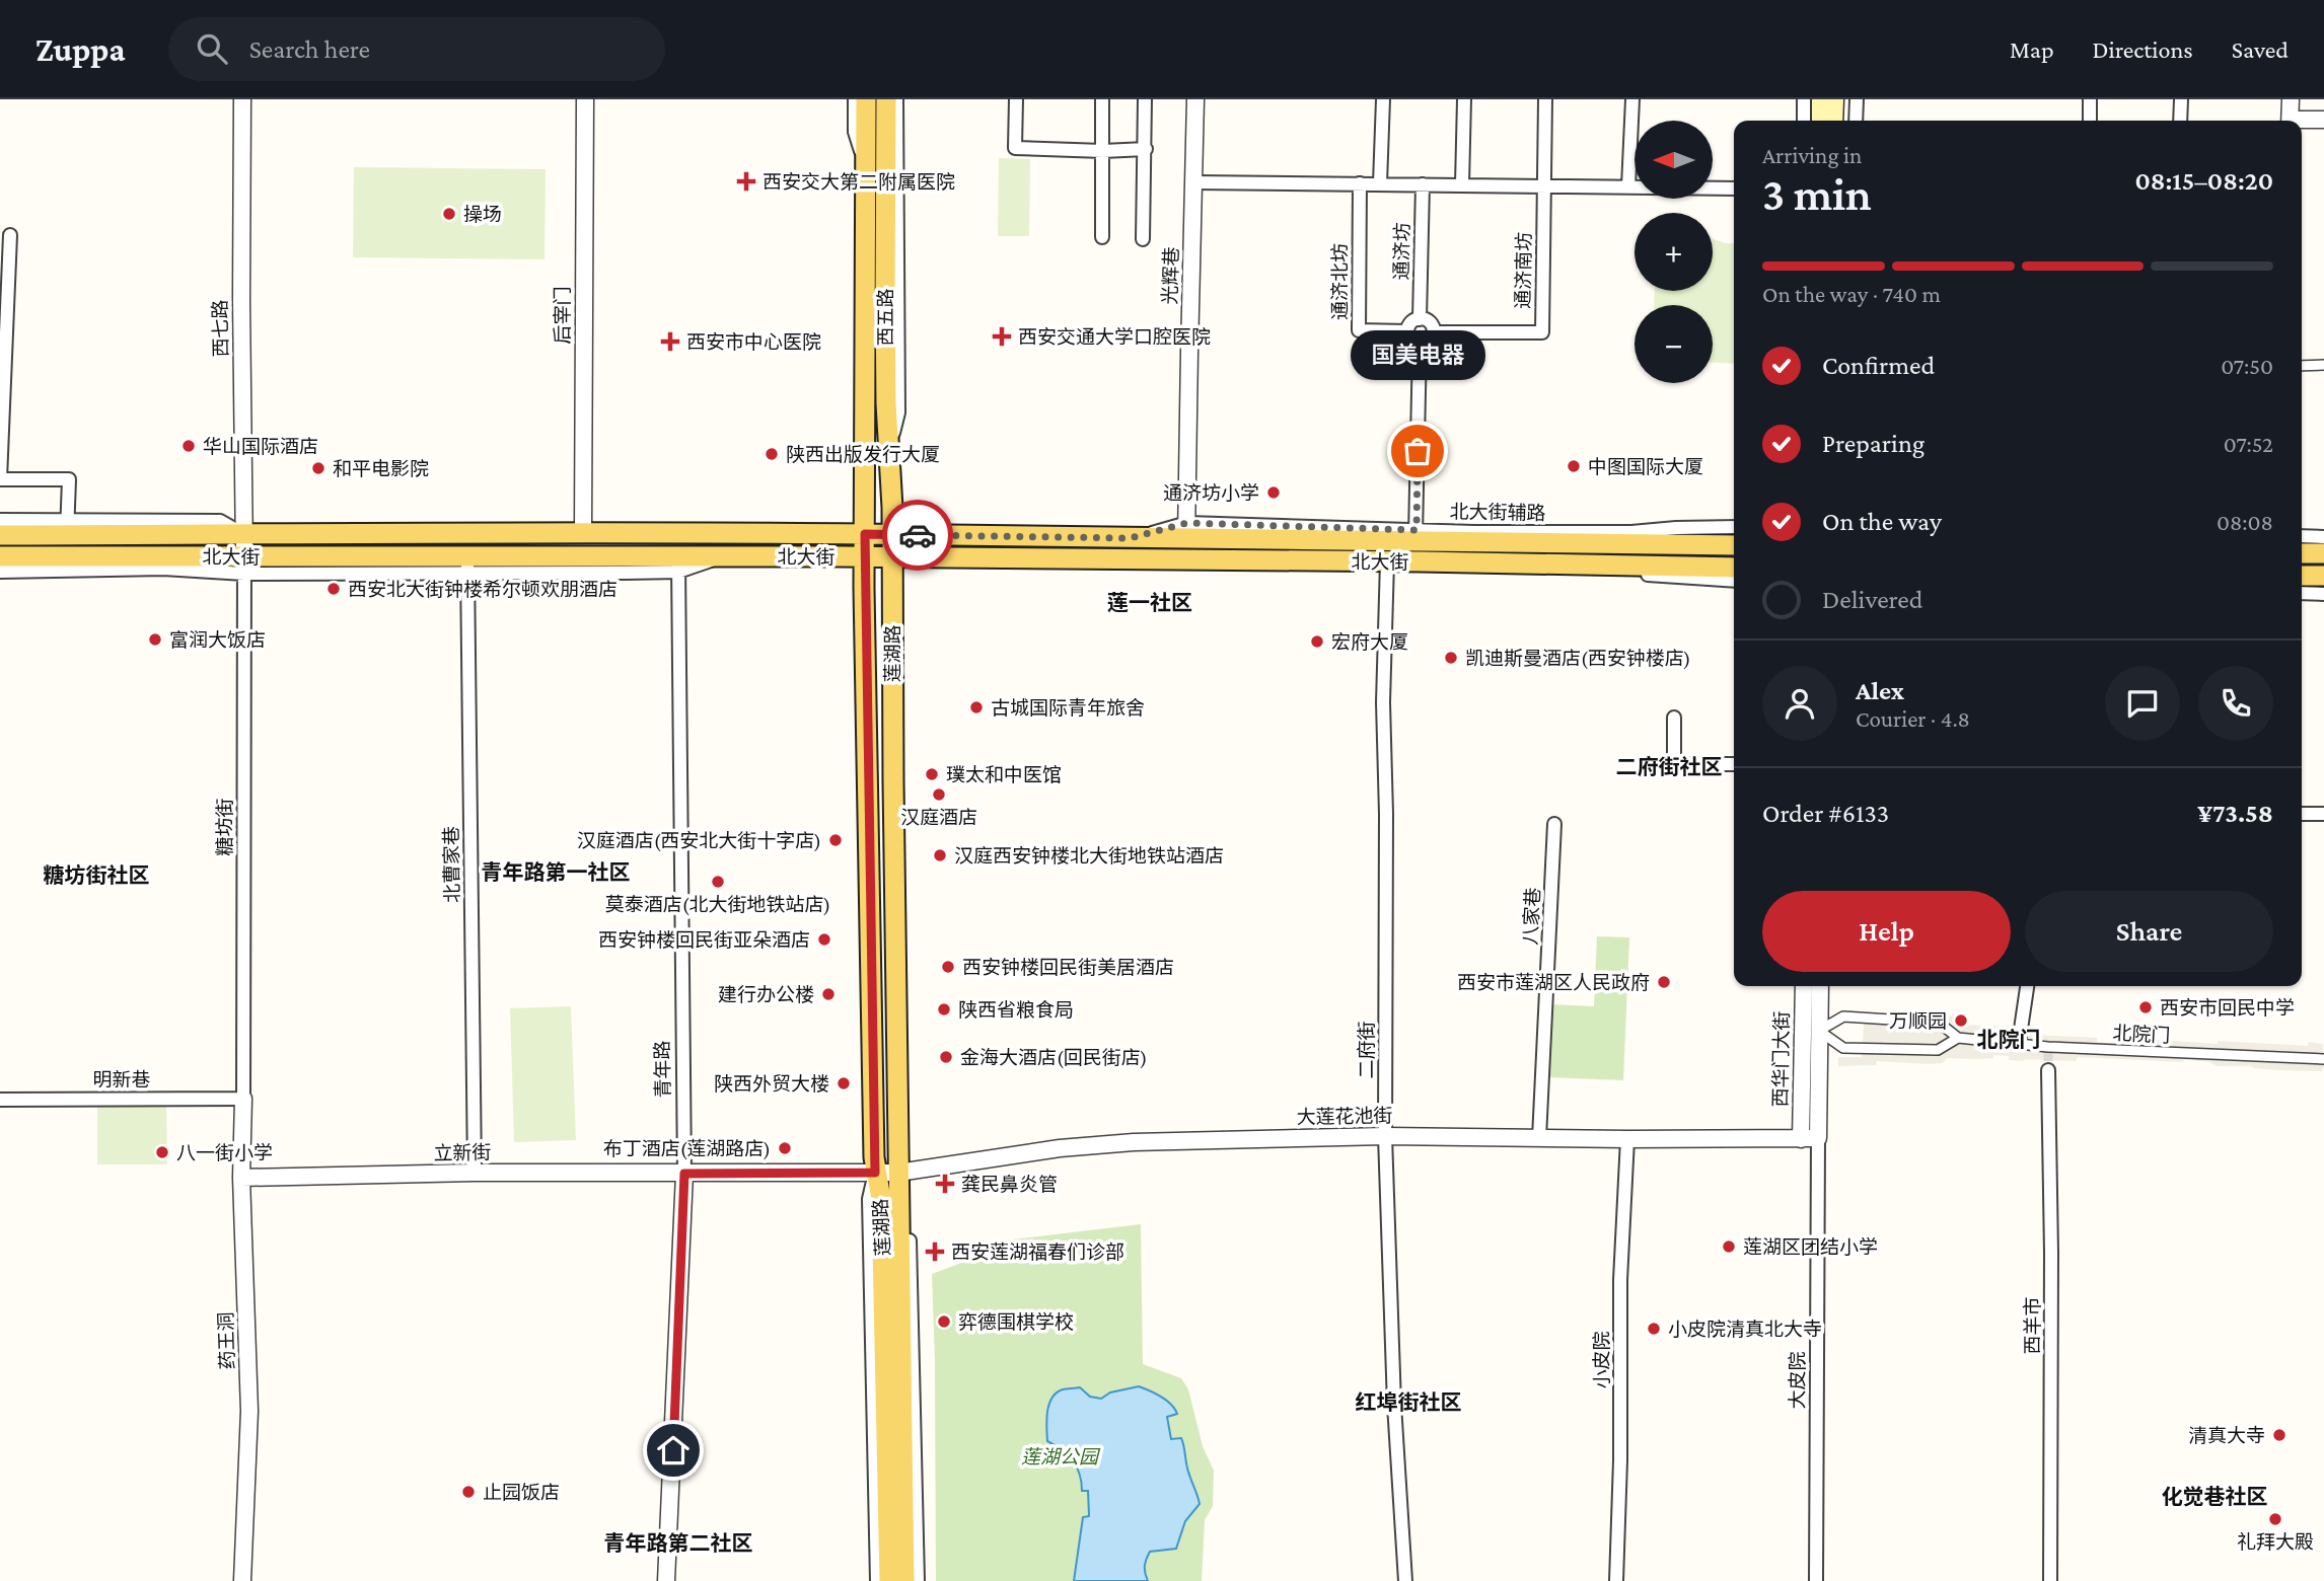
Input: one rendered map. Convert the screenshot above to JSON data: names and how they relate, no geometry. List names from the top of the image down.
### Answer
{
  "streets": {
    "main road": ["西五路", "北大街", "莲湖路"],
    "street": [
      "通济坊",
      "通济南坊",
      "光辉巷",
      "通济北坊",
      "后宰门",
      "西七路",
      "北大街辅路",
      "糖坊街",
      "北曹家巷",
      "八家巷",
      "北院门",
      "二府街",
      "西华门大街",
      "青年路",
      "明新巷",
      "大莲花池街",
      "立新街",
      "西羊市",
      "药王洞",
      "小皮院",
      "大皮院"
    ]
  },
  "crossings": [
    ["通济坊", "通济南坊"],
    ["通济坊", "通济北坊"],
    ["通济南坊", "通济北坊"],
    ["光辉巷", "北大街"],
    ["后宰门", "北大街"],
    ["西五路", "北大街"],
    ["西五路", "莲湖路"],
    ["西七路", "北大街"],
    ["西七路", "糖坊街"],
    ["北大街辅路", "北大街"],
    ["北大街", "莲湖路"],
    ["北大街", "糖坊街"],
    ["北大街", "北曹家巷"],
    ["北大街", "二府街"],
    ["北大街", "青年路"],
    ["莲湖路", "大莲花池街"],
    ["莲湖路", "立新街"],
    ["糖坊街", "明新巷"],
    ["糖坊街", "药王洞"],
    ["北曹家巷", "立新街"],
    ["八家巷", "大莲花池街"],
    ["北院门", "西华门大街"],
    ["二府街", "大莲花池街"],
    ["西华门大街", "大莲花池街"],
    ["西华门大街", "大皮院"],
    ["青年路", "立新街"],
    ["明新巷", "药王洞"],
    ["大莲花池街", "立新街"],
    ["大莲花池街", "小皮院"],
    ["大莲花池街", "大皮院"],
    ["立新街", "药王洞"]
  ],
  "districts": [
    "莲一社区",
    "二府街社区",
    "青年路第一社区",
    "糖坊街社区",
    "北院门",
    "红埠街社区",
    "化觉巷社区",
    "青年路第二社区"
  ],
  "parks": ["莲湖公园"],
  "places": {
    "health": [
      "西安交大第二附属医院",
      "西安交通大学口腔医院",
      "西安市中心医院",
      "龚民鼻炎管",
      "西安莲湖福春们诊部"
    ],
    "other": [
      "操场",
      "华山国际酒店",
      "国美电器",
      "陕西出版发行大厦",
      "中图国际大厦",
      "和平电影院",
      "通济坊小学",
      "西安北大街钟楼希尔顿欢朋酒店",
      "富润大饭店",
      "宏府大厦",
      "凯迪斯曼酒店(西安钟楼店)",
      "古城国际青年旅舍",
      "璞太和中医馆",
      "汉庭酒店",
      "汉庭酒店(西安北大街十字店)",
      "汉庭西安钟楼北大街地铁站酒店",
      "莫泰酒店(北大街地铁站店)",
      "西安钟楼回民街亚朵酒店",
      "西安钟楼回民街美居酒店",
      "西安市莲湖区人民政府",
      "建行办公楼",
      "西安市回民中学",
      "陕西省粮食局",
      "万顺园",
      "金海大酒店(回民街店)",
      "陕西外贸大楼",
      "布丁酒店(莲湖路店)",
      "八一街小学",
      "莲湖区团结小学",
      "弈德围棋学校",
      "小皮院清真北大寺",
      "清真大寺",
      "止园饭店",
      "礼拜大殿"
    ]
  },
  "north": "left",
  "page": {
    "header": "Zuppa",
    "search": "Search here",
    "nav": ["Map", "Directions", "Saved"],
    "map_buttons": ["+", "−"],
    "heading": ["3 min", "Arriving in", "08:15–08:20"],
    "panel": [
      "Alex",
      "Courier · 4.8",
      "Order #6133",
      "¥73.58"
    ],
    "bar": "On the way · 740 m",
    "list": [
      ["Confirmed", "07:50"],
      ["Preparing", "07:52"],
      ["On the way", "08:08"],
      "Delivered"
    ],
    "bubble": "国美电器",
    "buttons": ["Help", "Share"]
  }
}
